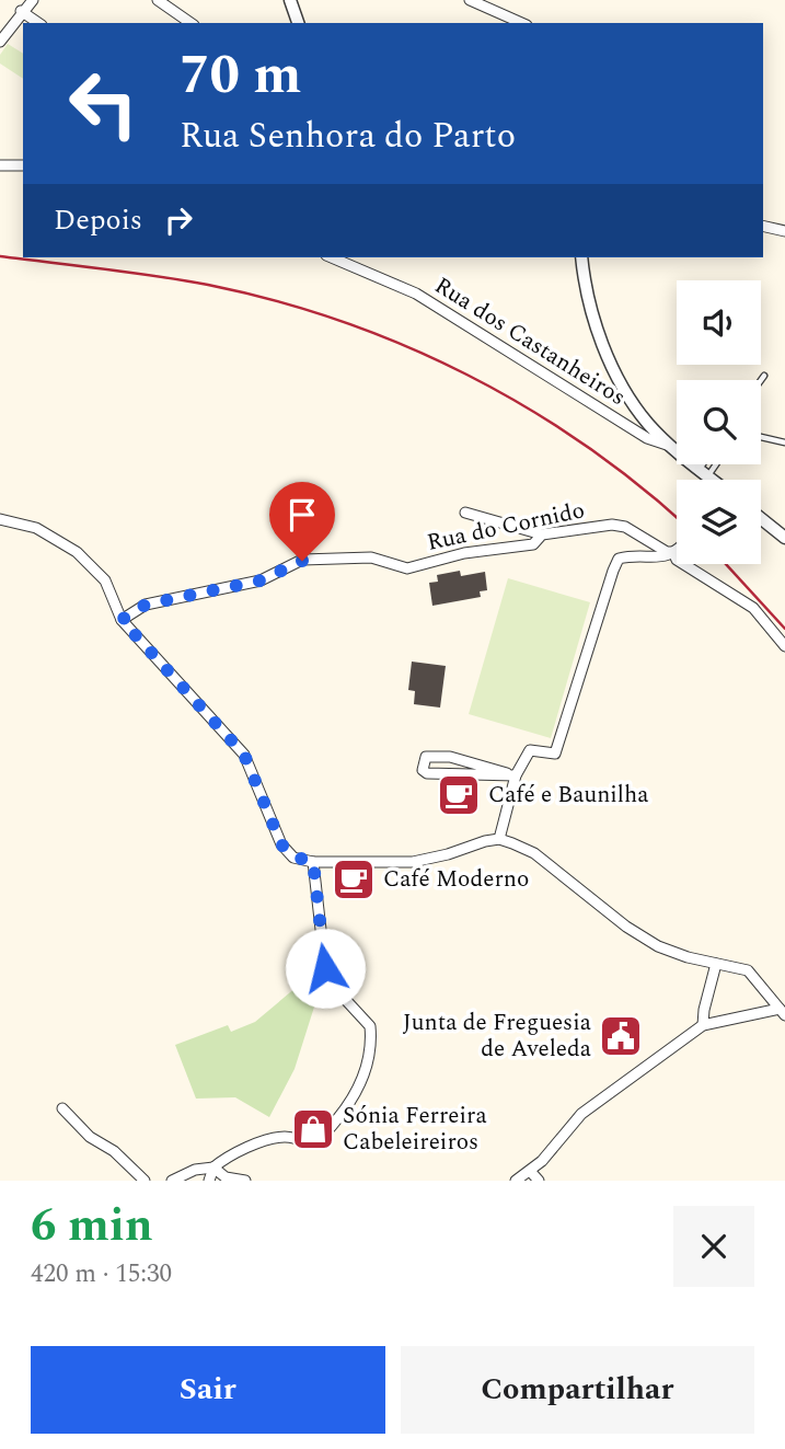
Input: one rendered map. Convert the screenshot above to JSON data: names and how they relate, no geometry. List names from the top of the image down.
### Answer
{
  "streets": {
    "street": ["Rua dos Castanheiros", "Rua do Cornido"]
  },
  "places": {
    "cafe": ["Café e Baunilha", "Café Moderno"],
    "public building": ["Junta de Freguesia de Aveleda"],
    "shop": ["Sónia Ferreira Cabeleireiros"]
  },
  "page": {
    "turn": ["70 m", "Rua Senhora do Parto"],
    "then": "Depois",
    "heading": ["6 min", "420 m · 15:30"],
    "buttons": ["Sair", "Compartilhar"]
  }
}
